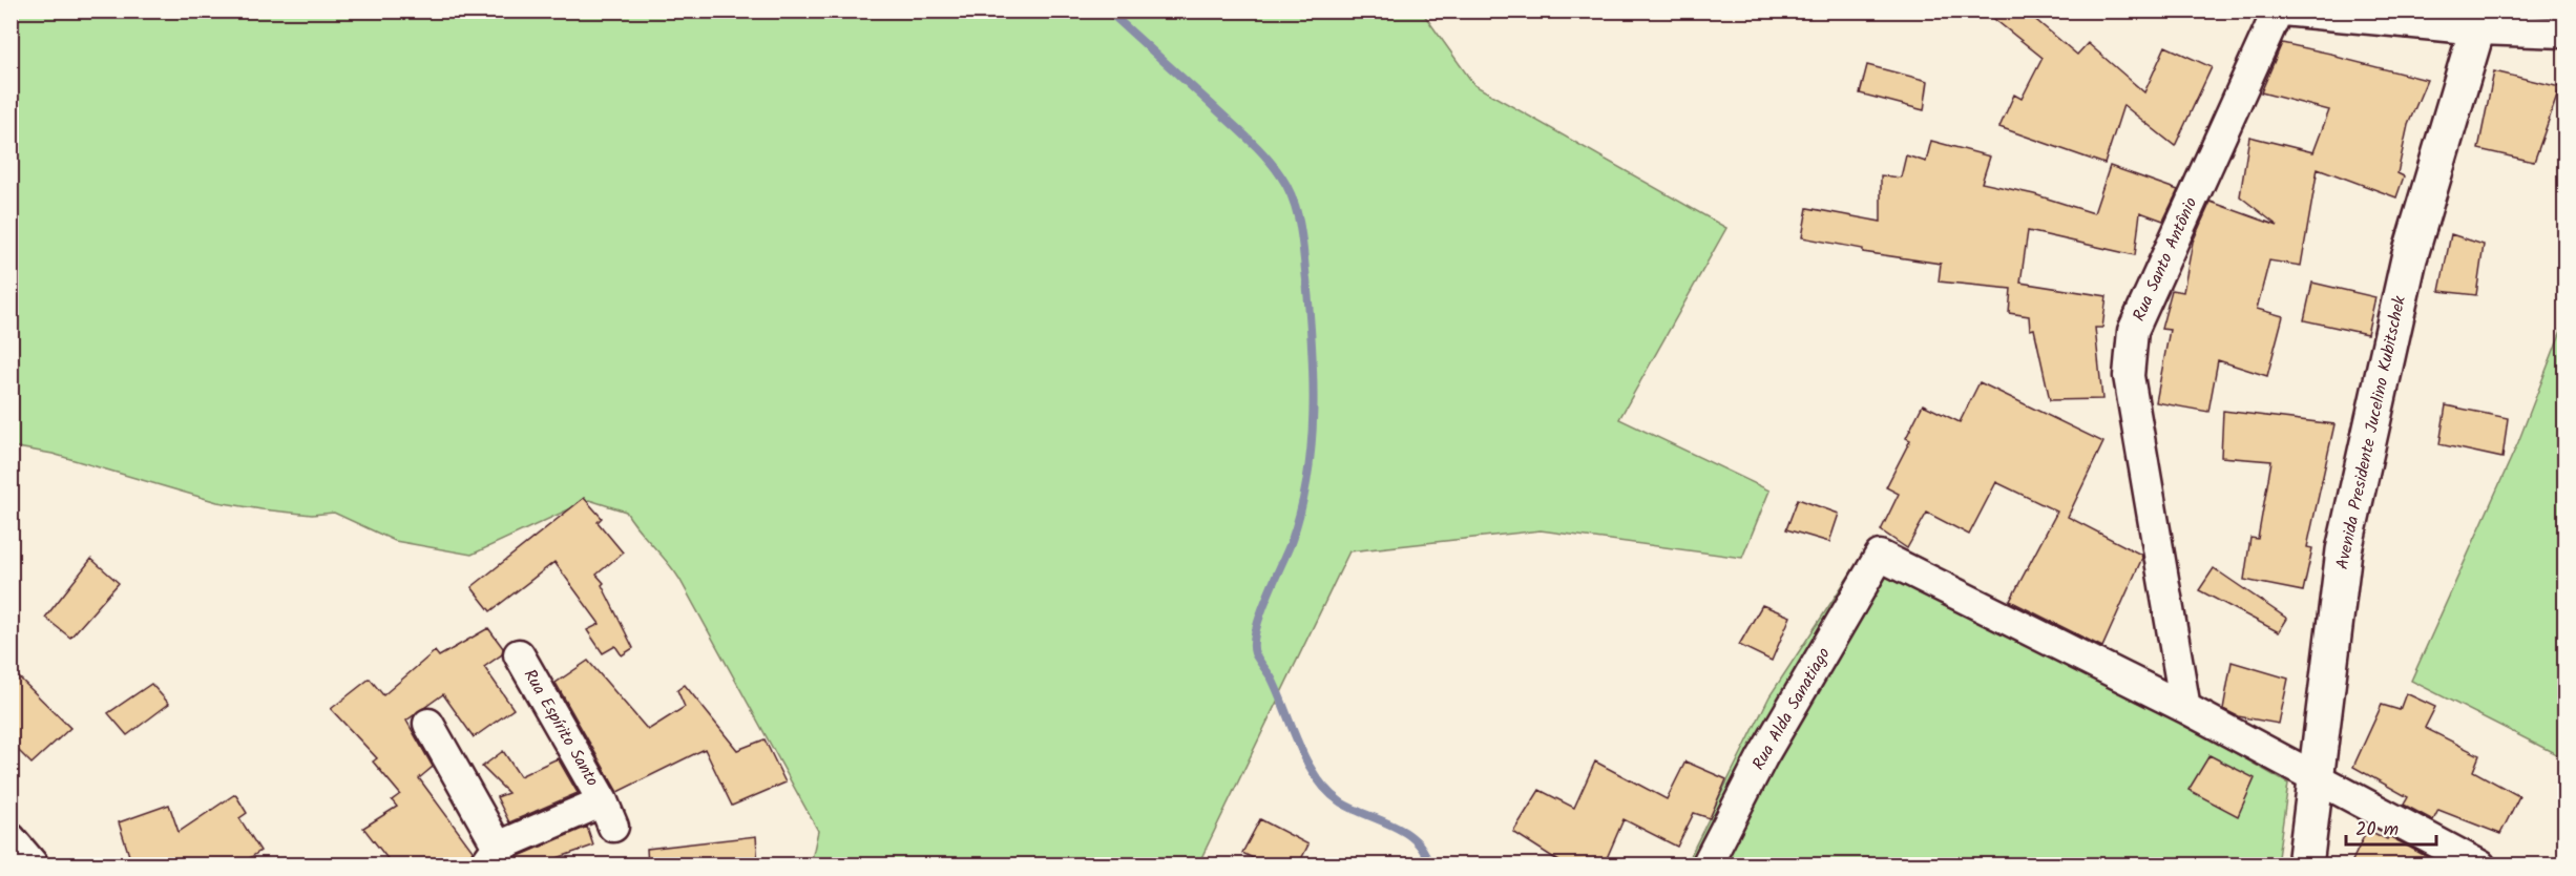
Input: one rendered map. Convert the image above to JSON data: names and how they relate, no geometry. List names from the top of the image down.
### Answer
{
  "streets": {
    "street": [
      "Rua Santo Antônio",
      "Avenida Presidente Jucelino Kubitschek",
      "Rua Alda Sanatiago",
      "Rua Espírito Santo"
    ]
  },
  "crossings": [
    ["Rua Santo Antônio", "Rua Alda Sanatiago"]
  ],
  "scale_bar": "20 m"
}
